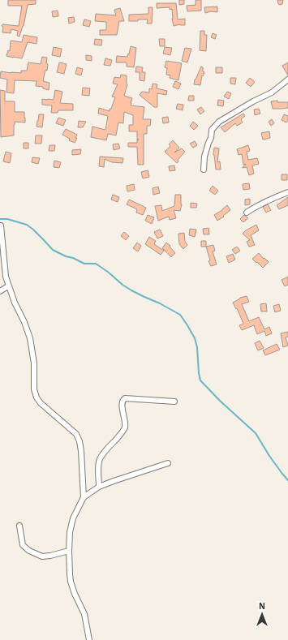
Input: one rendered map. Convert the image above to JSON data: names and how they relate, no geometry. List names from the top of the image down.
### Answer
{
  "north": "top"
}
